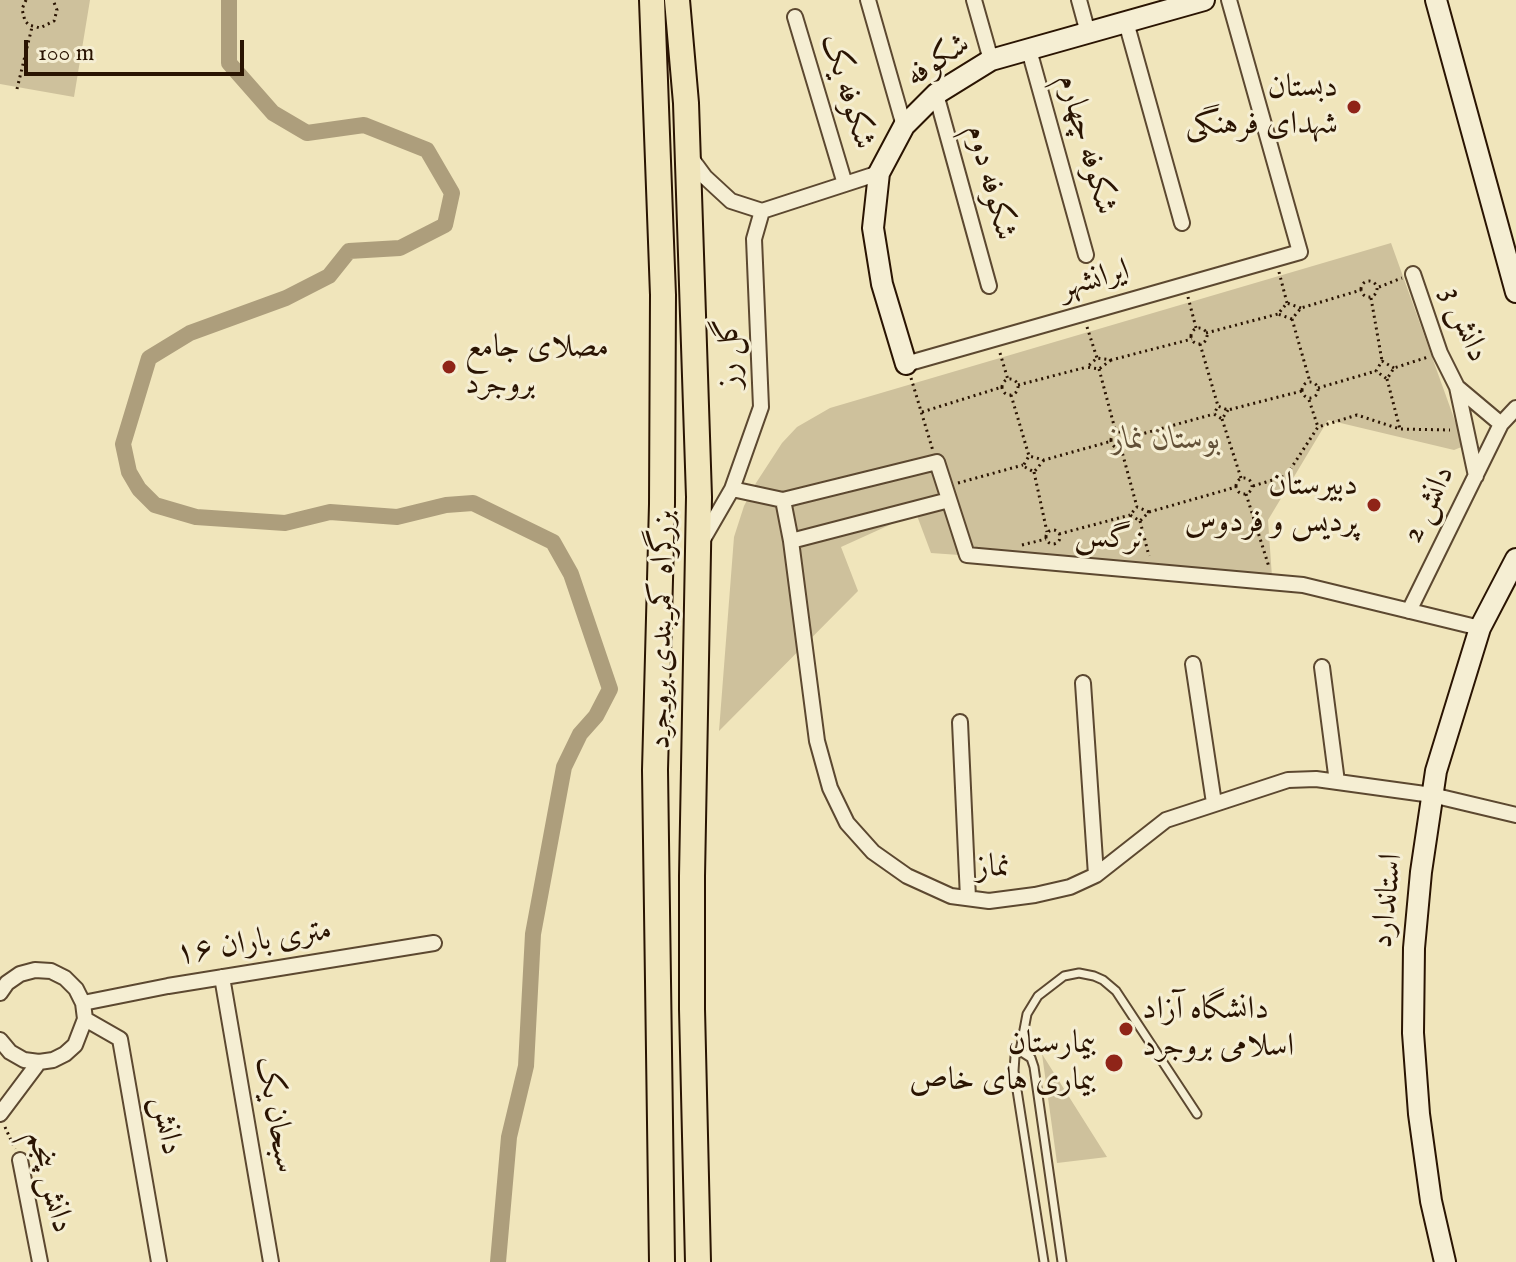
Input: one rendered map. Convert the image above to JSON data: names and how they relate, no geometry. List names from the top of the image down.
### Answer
{
  "streets": {
    "highway": ["بزرگراه کمربندی بروجرد"],
    "street": [
      "شکوفه",
      "شکوفه یک",
      "شکوفه چهارم",
      "شکوفه دوم",
      "ایرانشهر",
      "دانش 3",
      "گل رز",
      "دانش 2",
      "نرگس",
      "نماز",
      "استاندارد",
      "۱۶ متری باران",
      "سبحان یک",
      "دانش",
      "دانش پنجم"
    ]
  },
  "crossings": [
    ["شکوفه", "شکوفه چهارم"],
    ["شکوفه", "شکوفه دوم"],
    ["شکوفه", "ایرانشهر"],
    ["دانش 3", "دانش 2"],
    ["گل رز", "بزرگراه کمربندی بروجرد"],
    ["دانش 2", "نرگس"],
    ["نرگس", "استاندارد"],
    ["نماز", "استاندارد"],
    ["۱۶ متری باران", "سبحان یک"]
  ],
  "parks": ["بوستان نماز"],
  "places": [
    "دبستان شهدای فرهنگی",
    "مصلای جامع بروجرد",
    "دبیرستان پردیس و فردوس",
    "دانشگاه آزاد اسلامی بروجرد",
    "بیمارستان بیماری های خاص"
  ],
  "scale_bar": "100 m"
}
